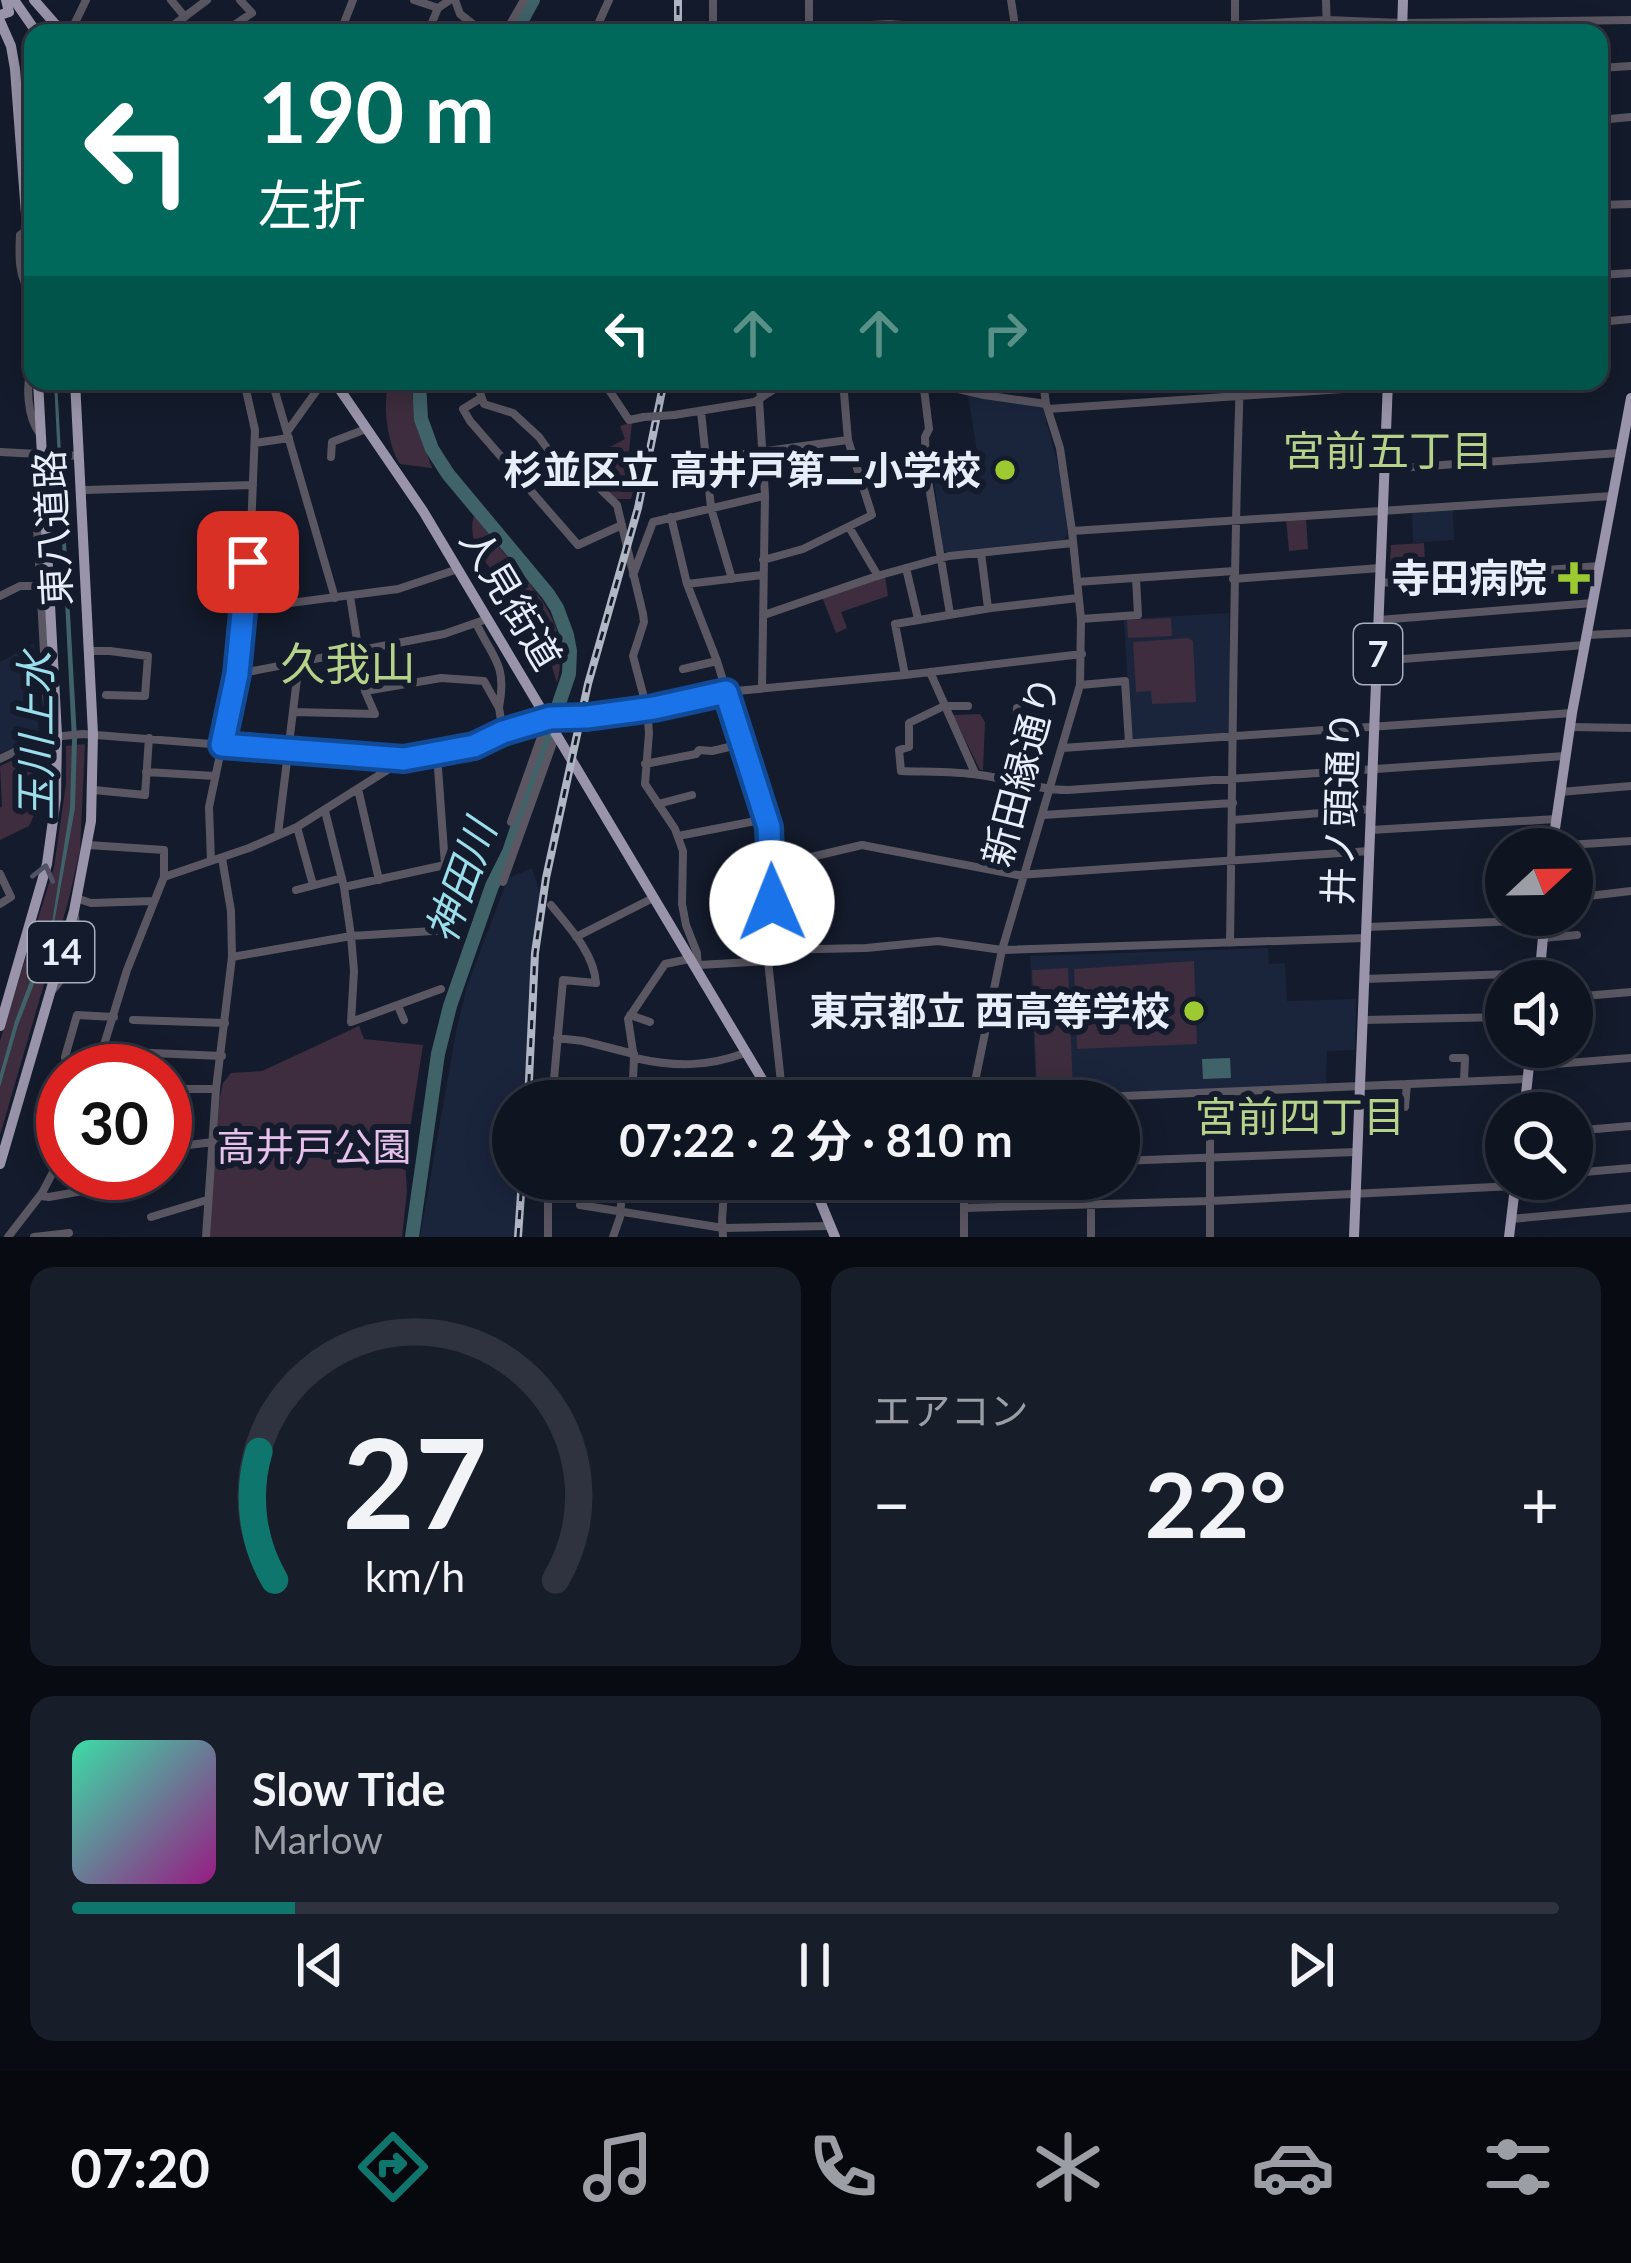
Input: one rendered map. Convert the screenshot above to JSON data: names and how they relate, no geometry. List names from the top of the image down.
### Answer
{
  "streets": {
    "main road": [
      "東八道路",
      "人見街道",
      "7",
      "井ノ頭通り",
      "14"
    ],
    "street": ["新田縁通り"]
  },
  "districts": ["宮前五丁目", "久我山", "宮前四丁目"],
  "water": ["玉川上水", "神田川"],
  "parks": ["高井戸公園"],
  "places": {
    "other": ["杉並区立 高井戸第二小学校", "東京都立 西高等学校"],
    "health": ["寺田病院"]
  },
  "north": "right",
  "page": {
    "turn": ["190 m", "左折"],
    "limit": "30",
    "trip": "07:22 · 2 分 · 810 m",
    "tile": "エアコン",
    "heat": ["−", "22°", "+"],
    "song": ["Slow Tide", "Marlow"],
    "tabs": "07:20",
    "gauge": ["27", "km/h"]
  }
}
